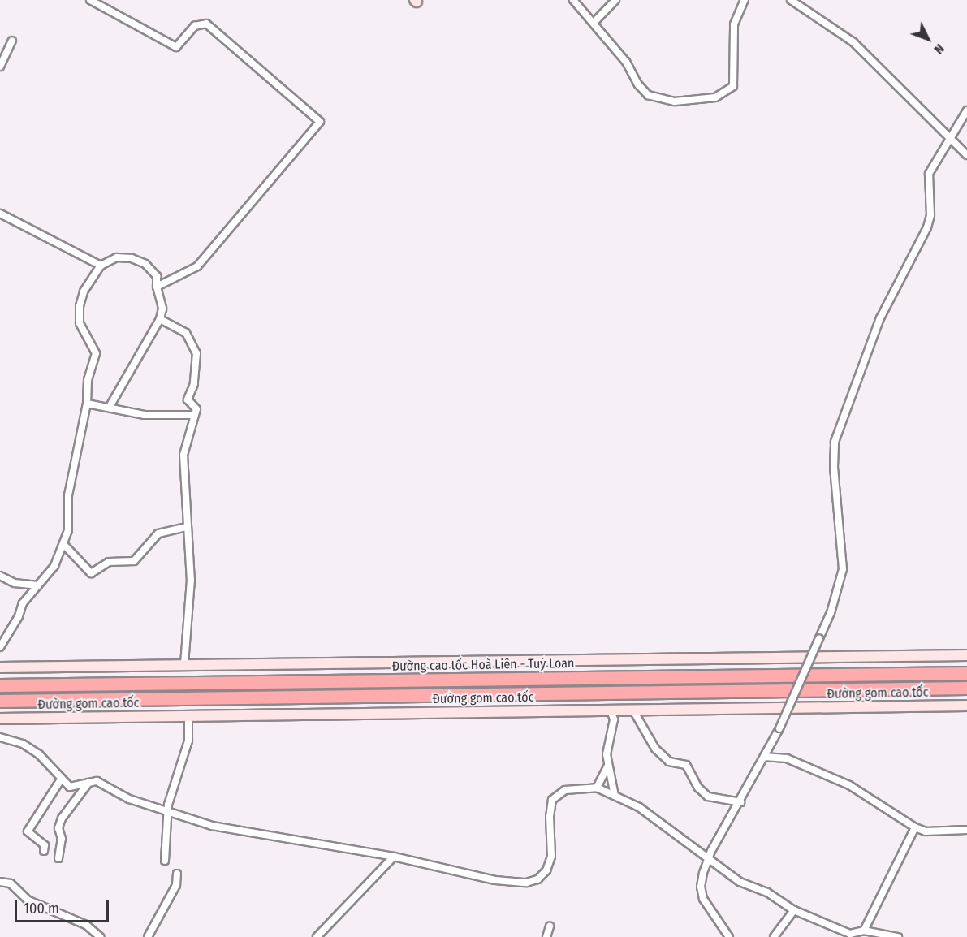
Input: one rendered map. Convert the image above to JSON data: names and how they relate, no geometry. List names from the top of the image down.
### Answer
{
  "streets": {
    "highway": ["Đường cao tốc Hoà Liên - Tuý Loan"],
    "main road": ["Đường gom cao tốc"]
  },
  "scale_bar": "100 m",
  "north": "bottom right"
}
